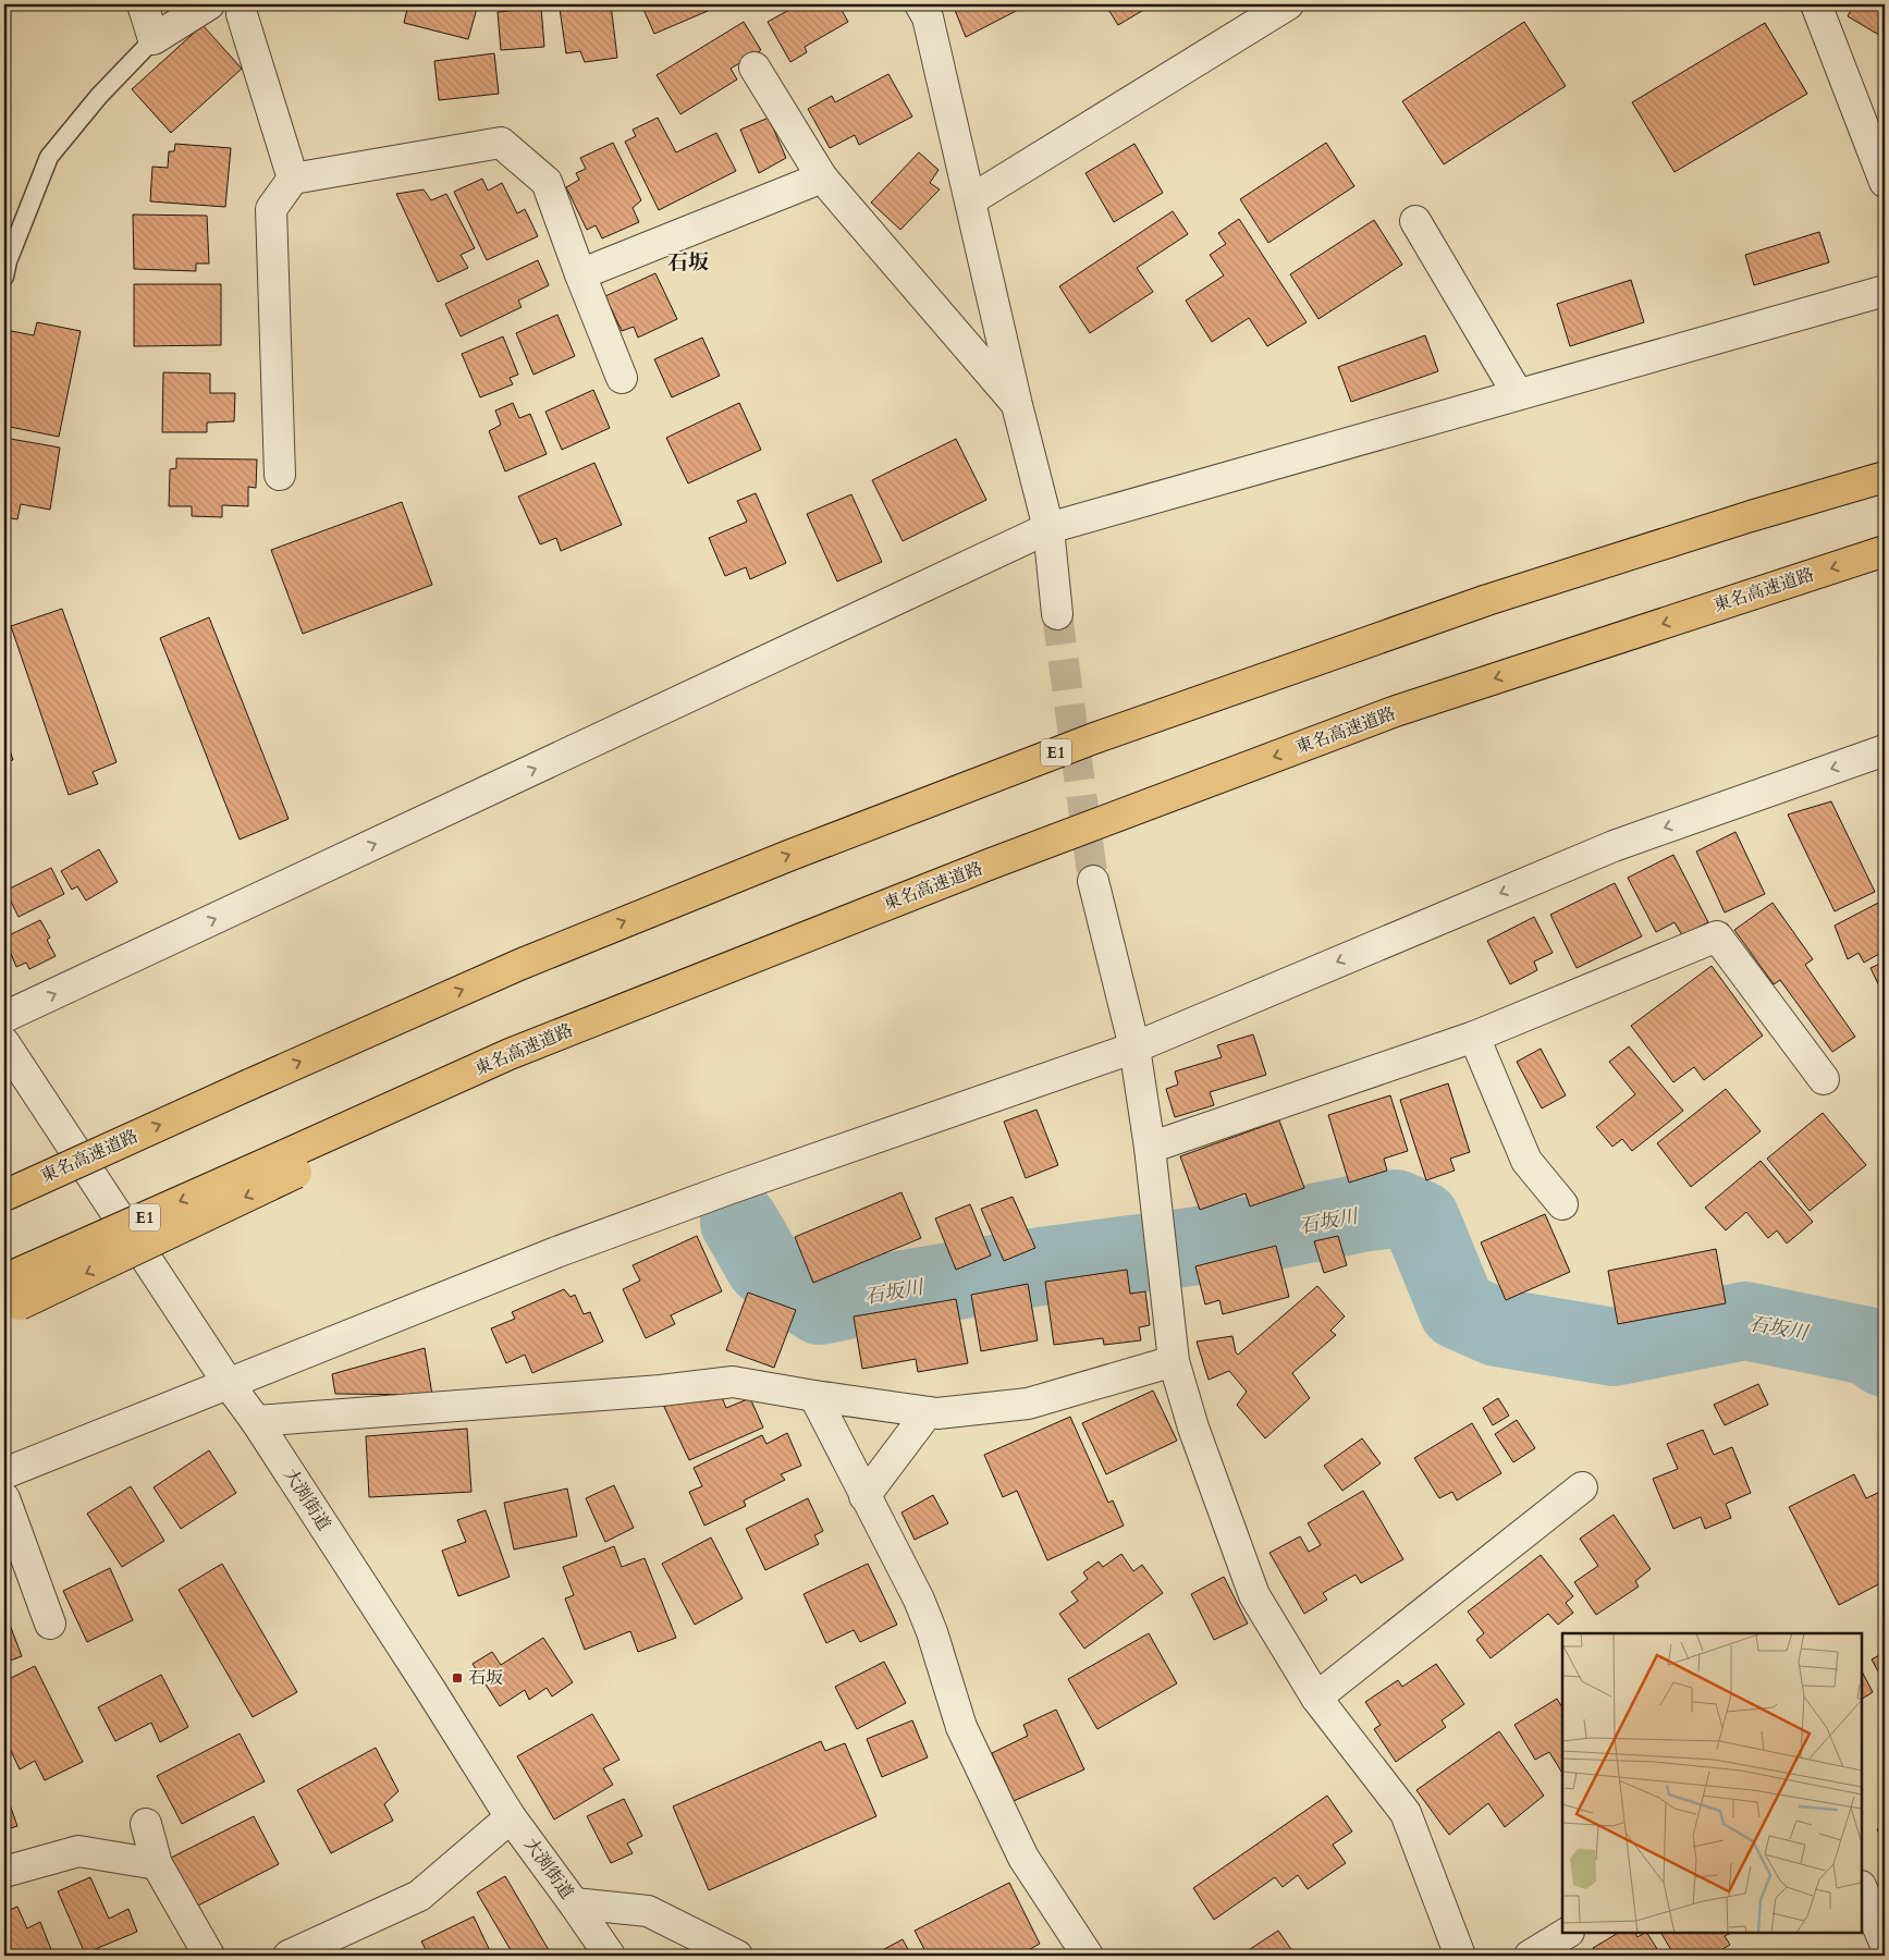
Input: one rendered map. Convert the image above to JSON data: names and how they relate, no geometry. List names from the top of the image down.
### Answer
{
  "streets": {
    "highway": ["東名高速道路", "E1"],
    "street": ["大渕街道"]
  },
  "crossings": [
    ["東名高速道路", "E1"]
  ],
  "districts": ["石坂"],
  "water": ["石坂川"],
  "places": {
    "transit": ["石坂"]
  }
}
